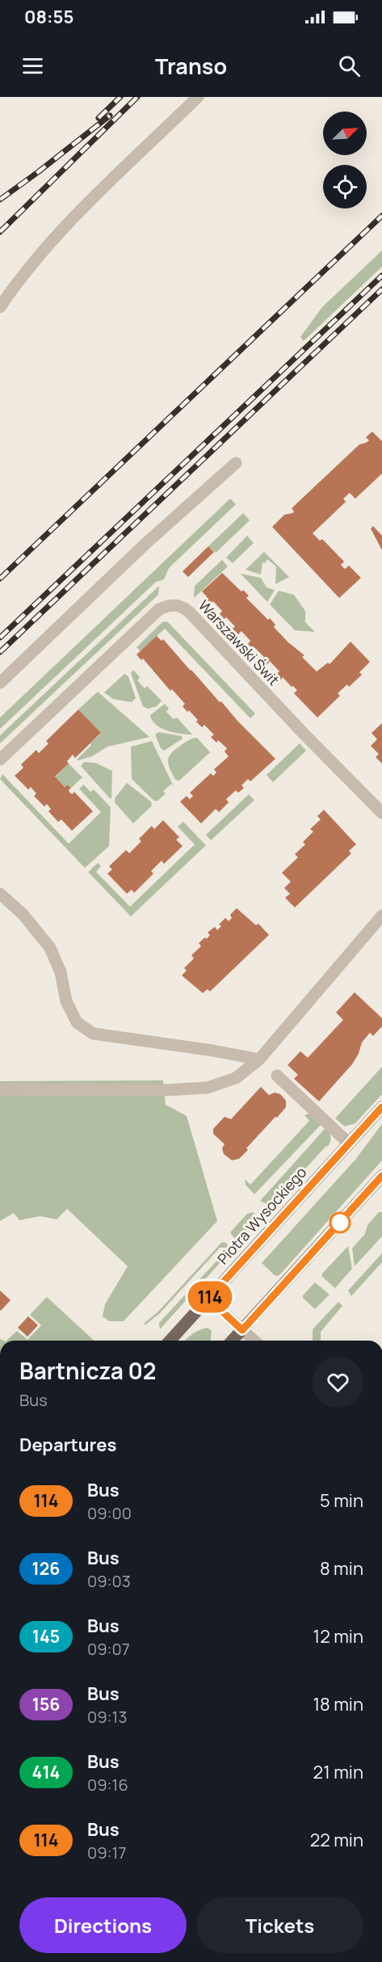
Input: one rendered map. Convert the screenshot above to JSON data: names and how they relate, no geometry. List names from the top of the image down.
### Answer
{
  "streets": {
    "main road": ["Piotra Wysockiego"],
    "street": ["Warszawski Świt"]
  },
  "lines": ["bus line 114"],
  "north": "top right",
  "page": {
    "status": "08:55",
    "header": "Transo",
    "on_map": "114",
    "heading": [
      ["Bartnicza 02", "Bus"],
      "Departures"
    ],
    "list": [
      {
        "mark": "114",
        "name": "Bus",
        "note": "09:00",
        "value": "5 min"
      },
      {
        "mark": "126",
        "name": "Bus",
        "note": "09:03",
        "value": "8 min"
      },
      {
        "mark": "145",
        "name": "Bus",
        "note": "09:07",
        "value": "12 min"
      },
      {
        "mark": "156",
        "name": "Bus",
        "note": "09:13",
        "value": "18 min"
      },
      {
        "mark": "414",
        "name": "Bus",
        "note": "09:16",
        "value": "21 min"
      },
      {
        "mark": "114",
        "name": "Bus",
        "note": "09:17",
        "value": "22 min"
      }
    ],
    "buttons": ["Directions", "Tickets"]
  }
}
